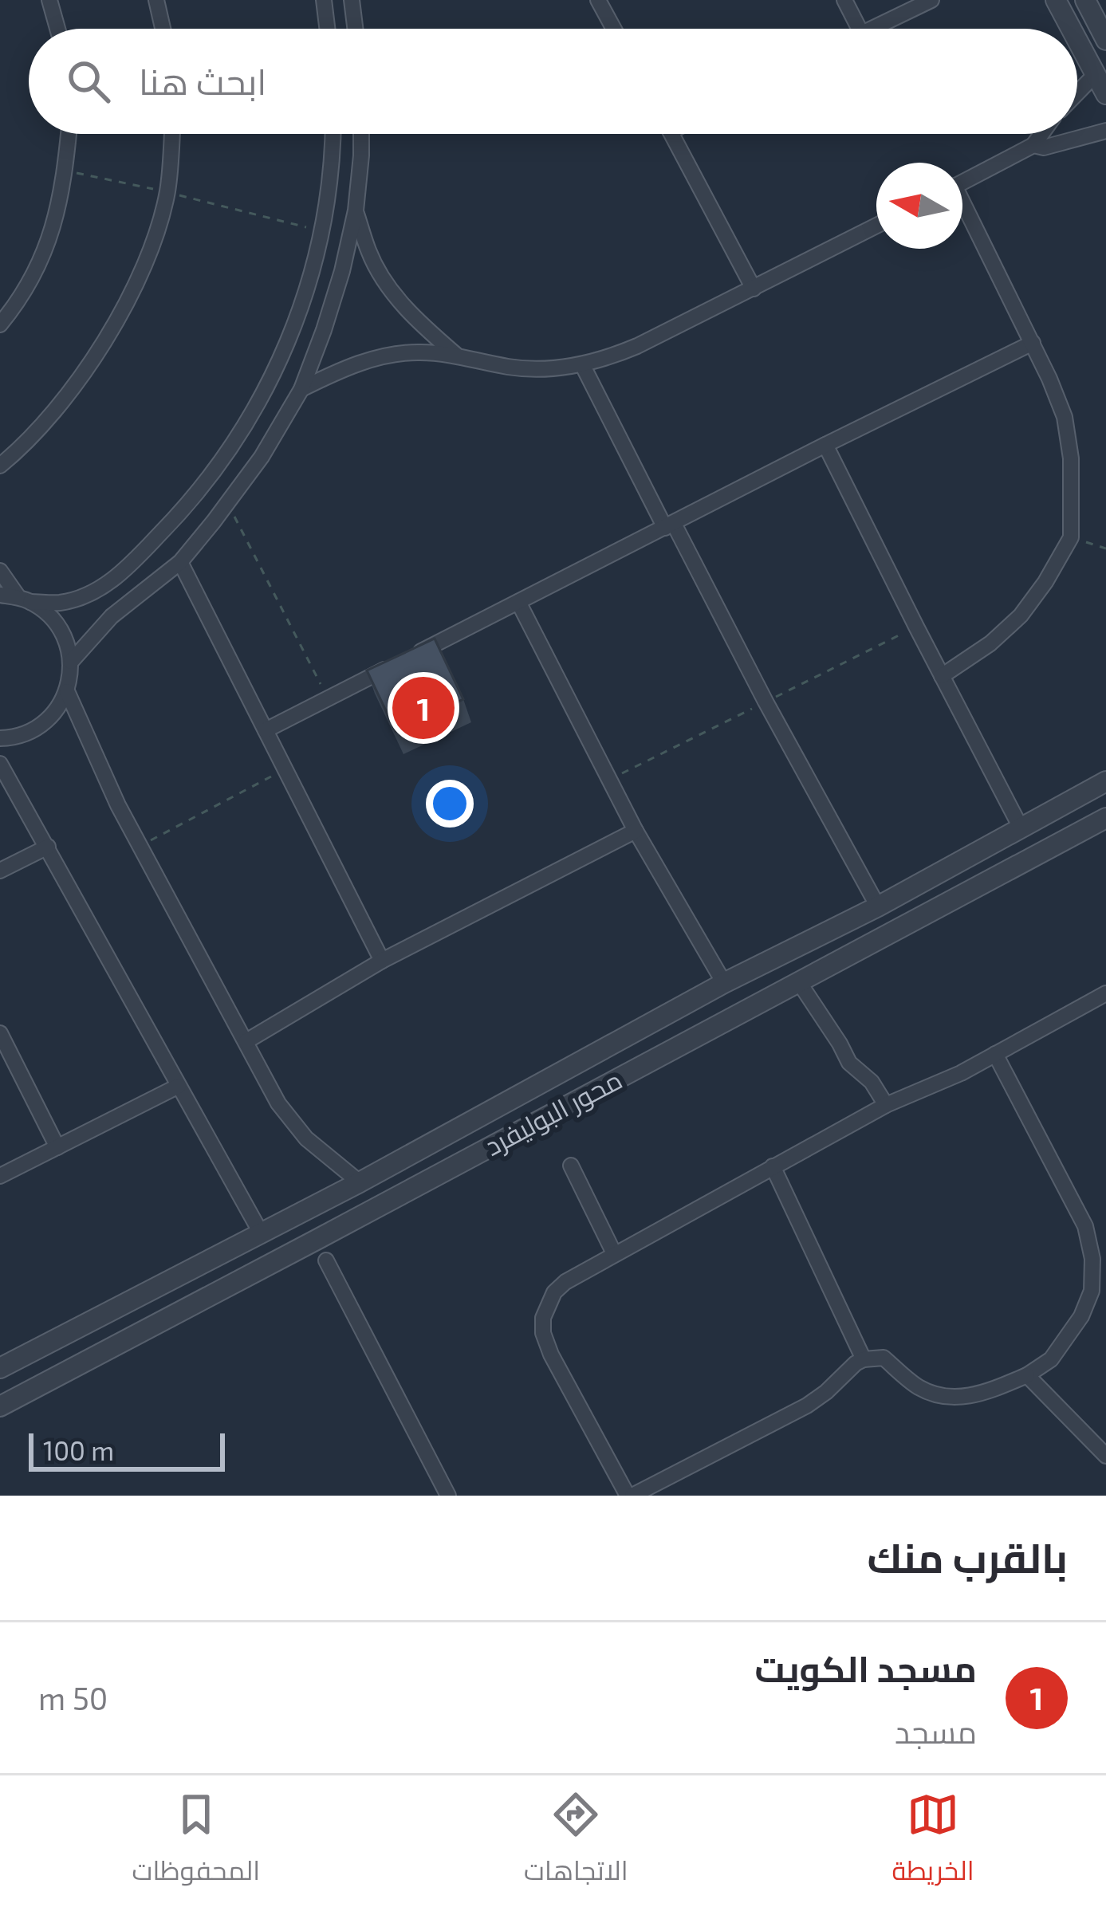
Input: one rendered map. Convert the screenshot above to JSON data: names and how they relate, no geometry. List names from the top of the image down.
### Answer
{
  "streets": {
    "street": ["محور البوليفرد"]
  },
  "scale_bar": "100 m",
  "north": "left",
  "page": {
    "search": "ابحث هنا",
    "pins": "1",
    "scale": "100 m",
    "heading": "بالقرب منك",
    "list": [
      {
        "mark": "1",
        "name": "مسجد الكويت",
        "note": "مسجد",
        "value": "50 m"
      }
    ],
    "nav": ["الخريطة", "الاتجاهات", "المحفوظات"]
  }
}
